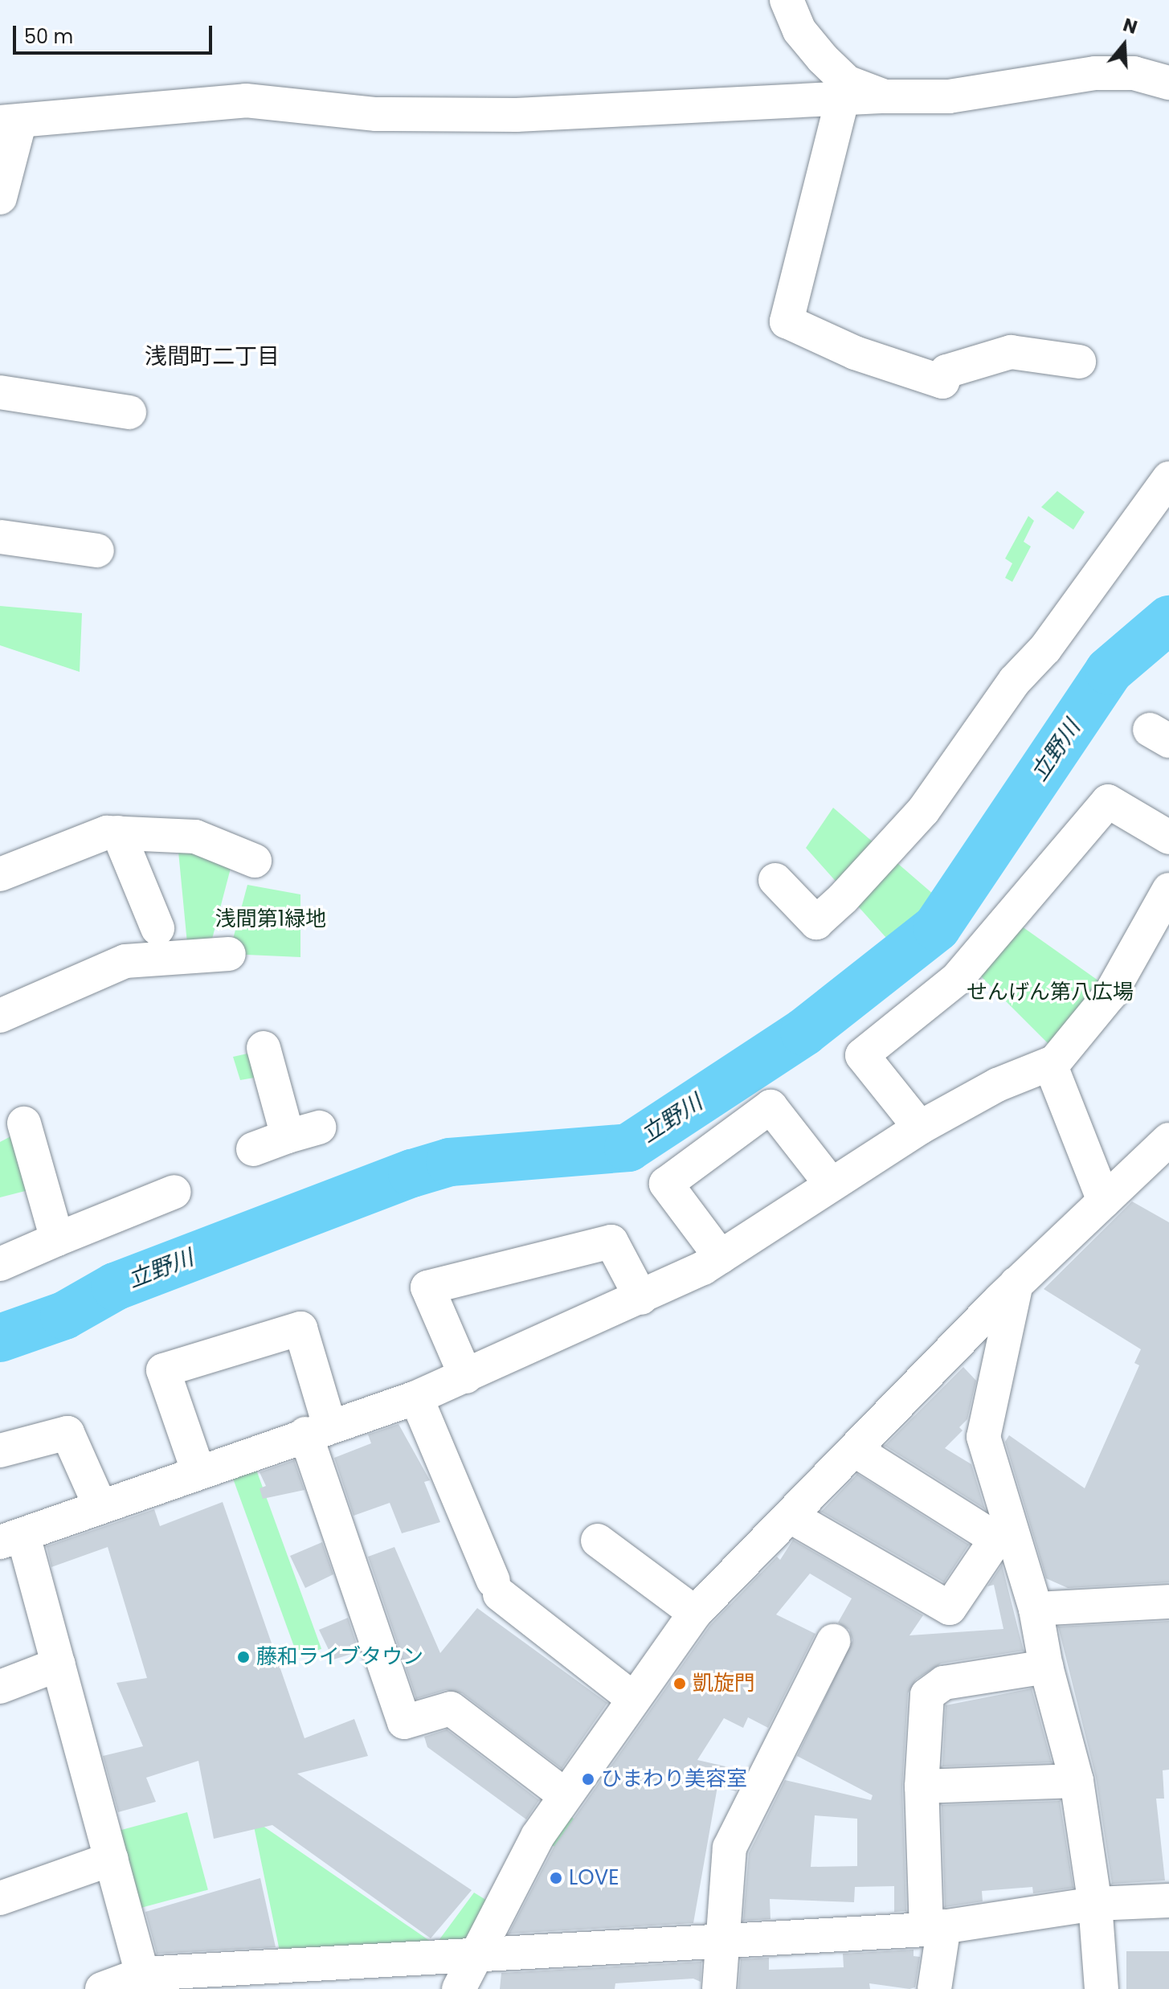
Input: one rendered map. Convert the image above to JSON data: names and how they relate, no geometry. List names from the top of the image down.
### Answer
{
  "districts": ["浅間町二丁目"],
  "water": ["立野川"],
  "parks": ["浅間第1緑地", "せんげん第八広場"],
  "places": [
    "藤和ライブタウン",
    "凱旋門",
    "ひまわり美容室",
    "LOVE"
  ],
  "scale_bar": "50 m",
  "north": "top"
}
